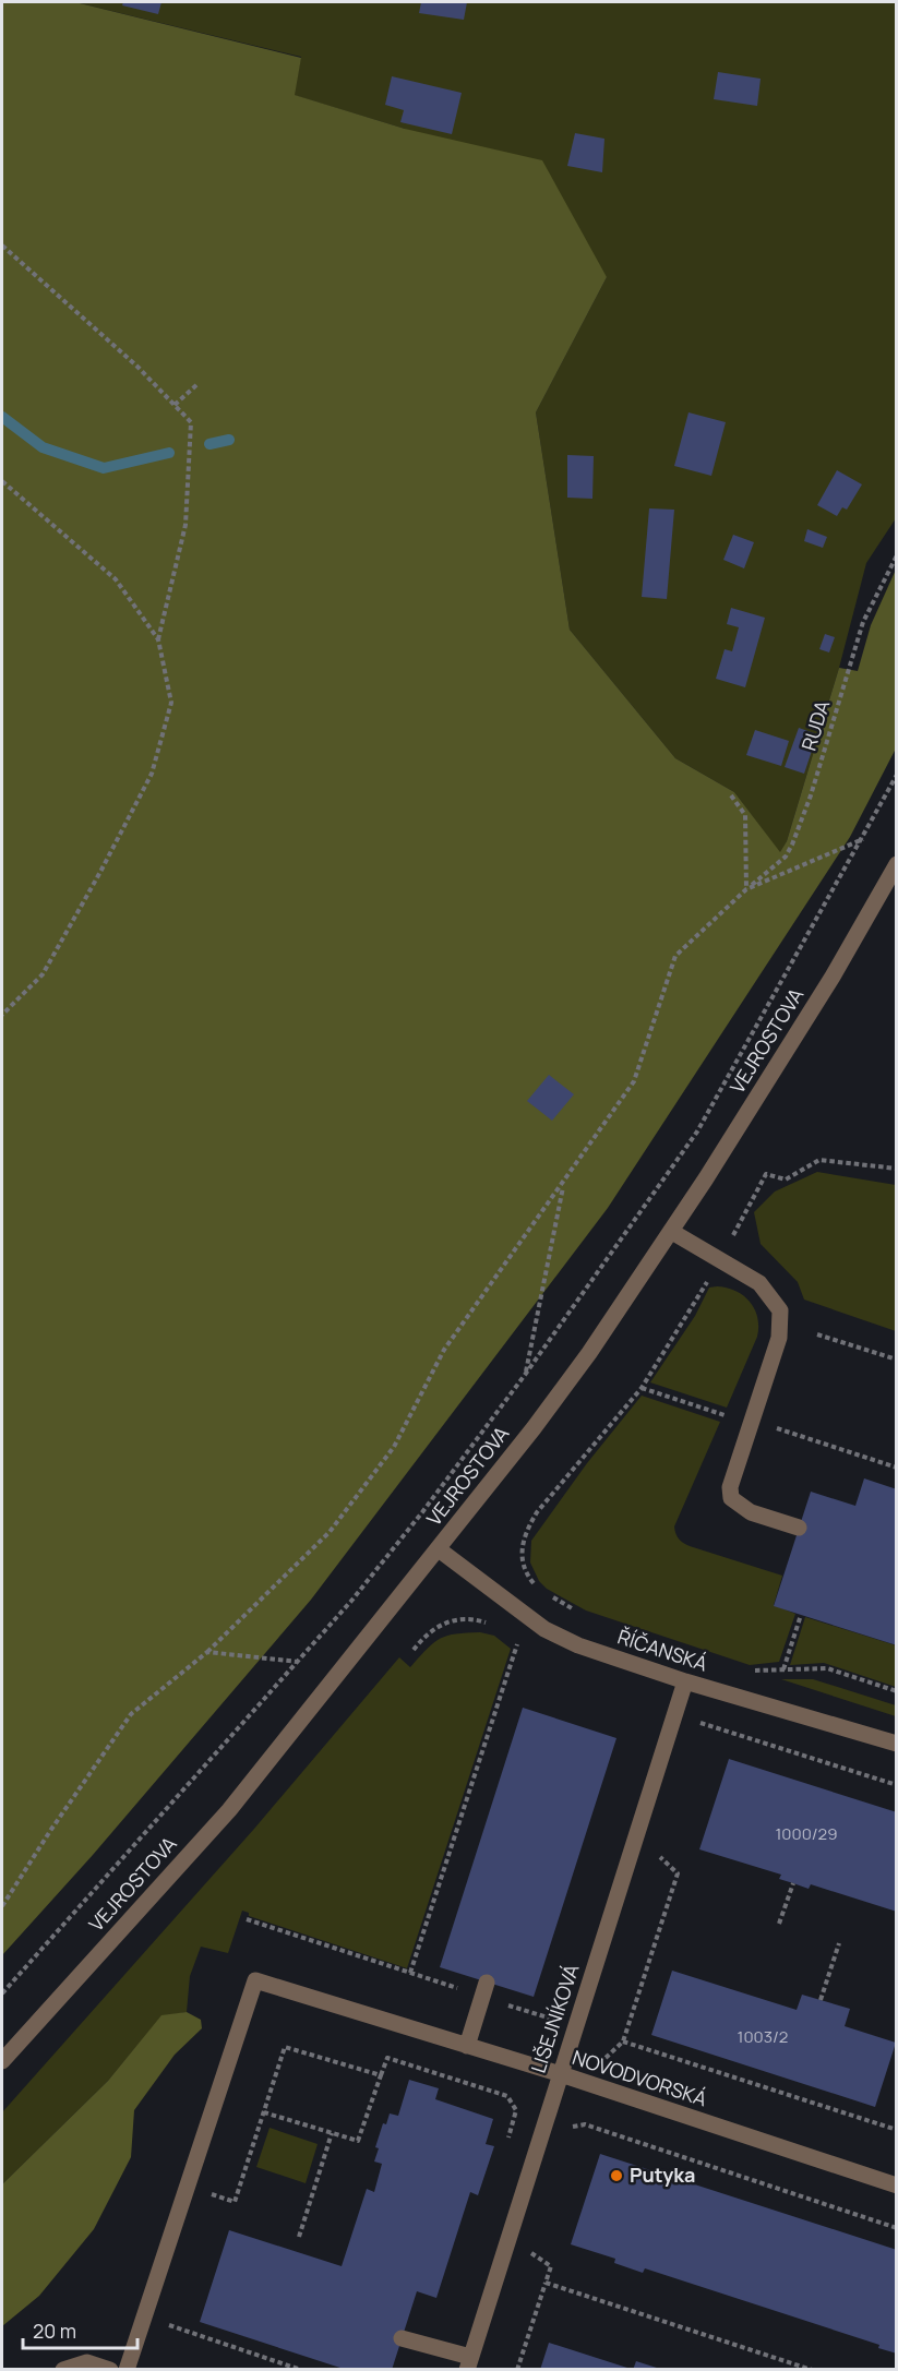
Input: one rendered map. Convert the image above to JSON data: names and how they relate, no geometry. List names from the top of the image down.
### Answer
{
  "streets": {
    "street": [
      "VEJROSTOVA",
      "ŘÍČANSKÁ",
      "LIŠEJNÍKOVÁ",
      "NOVODVORSKÁ"
    ],
    "path": ["RUDA"]
  },
  "crossings": [
    ["VEJROSTOVA", "ŘÍČANSKÁ"],
    ["ŘÍČANSKÁ", "LIŠEJNÍKOVÁ"],
    ["LIŠEJNÍKOVÁ", "NOVODVORSKÁ"]
  ],
  "places": ["Putyka"],
  "house_numbers": ["1000/29", "1003/2"],
  "scale_bar": "20 m"
}
